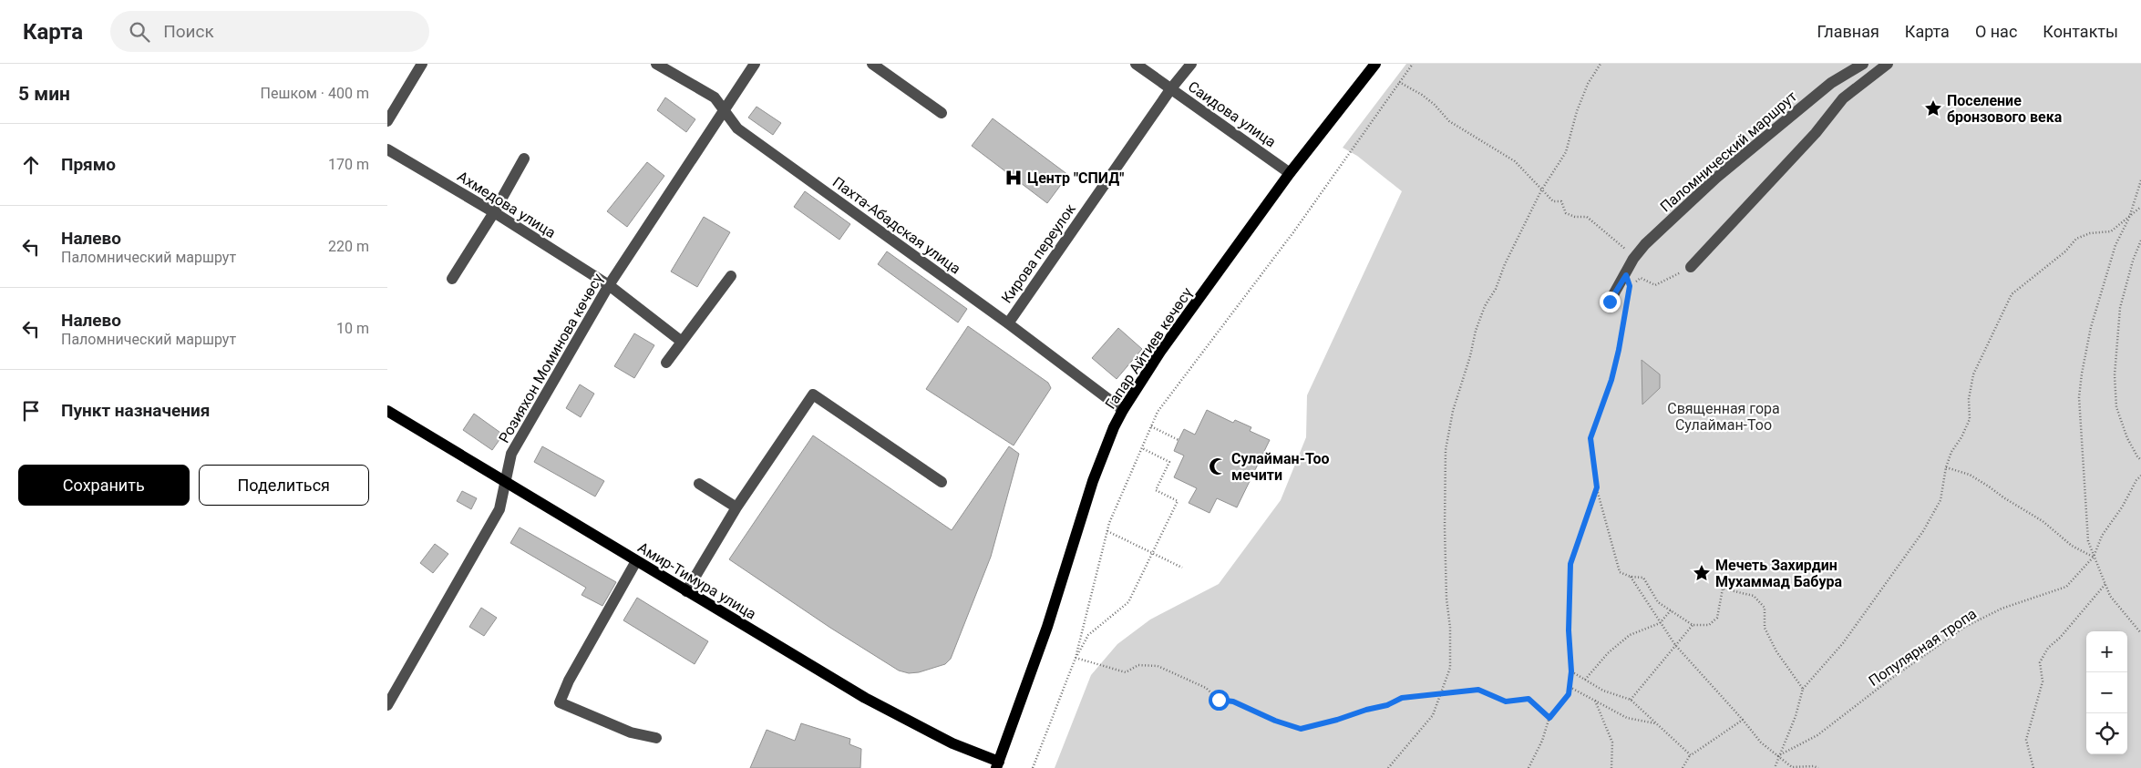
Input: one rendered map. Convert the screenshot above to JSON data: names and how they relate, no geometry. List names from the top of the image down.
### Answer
{
  "streets": {
    "main road": ["Гапар Айтиев көчөсү", "Амир-Тимура улица"],
    "street": [
      "Саидова улица",
      "Паломнический маршрут",
      "Ахмедова улица",
      "Пахта-Абадская улица",
      "Кирова переулок",
      "Розияхон Моминова көчөсү"
    ],
    "path": ["Популярная тропа"]
  },
  "crossings": [
    ["Саидова улица", "Кирова переулок"],
    ["Саидова улица", "Гапар Айтиев көчөсү"],
    ["Ахмедова улица", "Розияхон Моминова көчөсү"],
    ["Пахта-Абадская улица", "Кирова переулок"],
    ["Пахта-Абадская улица", "Гапар Айтиев көчөсү"],
    ["Пахта-Абадская улица", "Розияхон Моминова көчөсү"],
    ["Гапар Айтиев көчөсү", "Амир-Тимура улица"],
    ["Розияхон Моминова көчөсү", "Амир-Тимура улица"]
  ],
  "parks": ["Священная гора Сулайман-Тоо"],
  "places": {
    "place": ["Поселение бронзового века", "Мечеть Захирдин Мухаммад Бабура"],
    "hospital": ["Центр \"СПИД\""],
    "mosque": ["Сулайман-Тоо мечити"]
  },
  "page": {
    "header": "Карта",
    "search": "Поиск",
    "nav": [
      "Главная",
      "Карта",
      "О нас",
      "Контакты"
    ],
    "heading": ["5 мин", "Пешком · 400 m"],
    "list": [
      ["Прямо", "170 m"],
      ["Налево", "Паломнический маршрут", "220 m"],
      ["Налево", "Паломнический маршрут", "10 m"],
      "Пункт назначения"
    ],
    "buttons": ["Сохранить", "Поделиться"],
    "map_buttons": ["+", "−"]
  }
}
